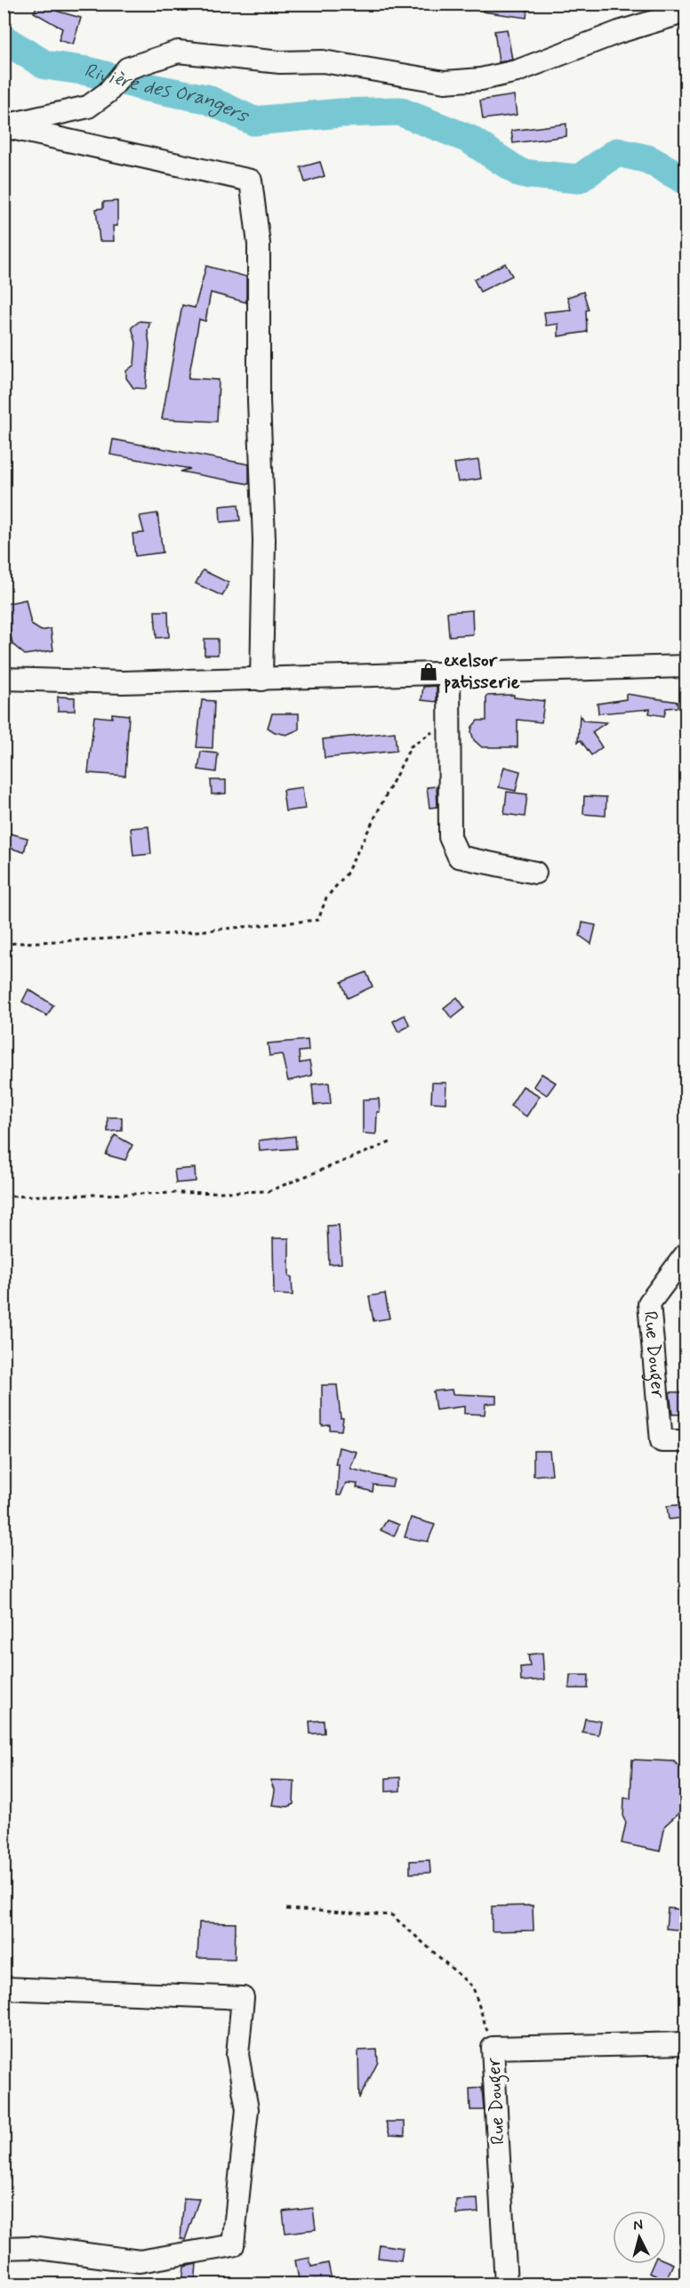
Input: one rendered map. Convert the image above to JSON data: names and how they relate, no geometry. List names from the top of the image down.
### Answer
{
  "streets": {
    "street": ["Rue Douger"]
  },
  "water": ["Rivière des Orangers"],
  "places": {
    "shop": ["exelsor patisserie"]
  },
  "north": "top"
}
